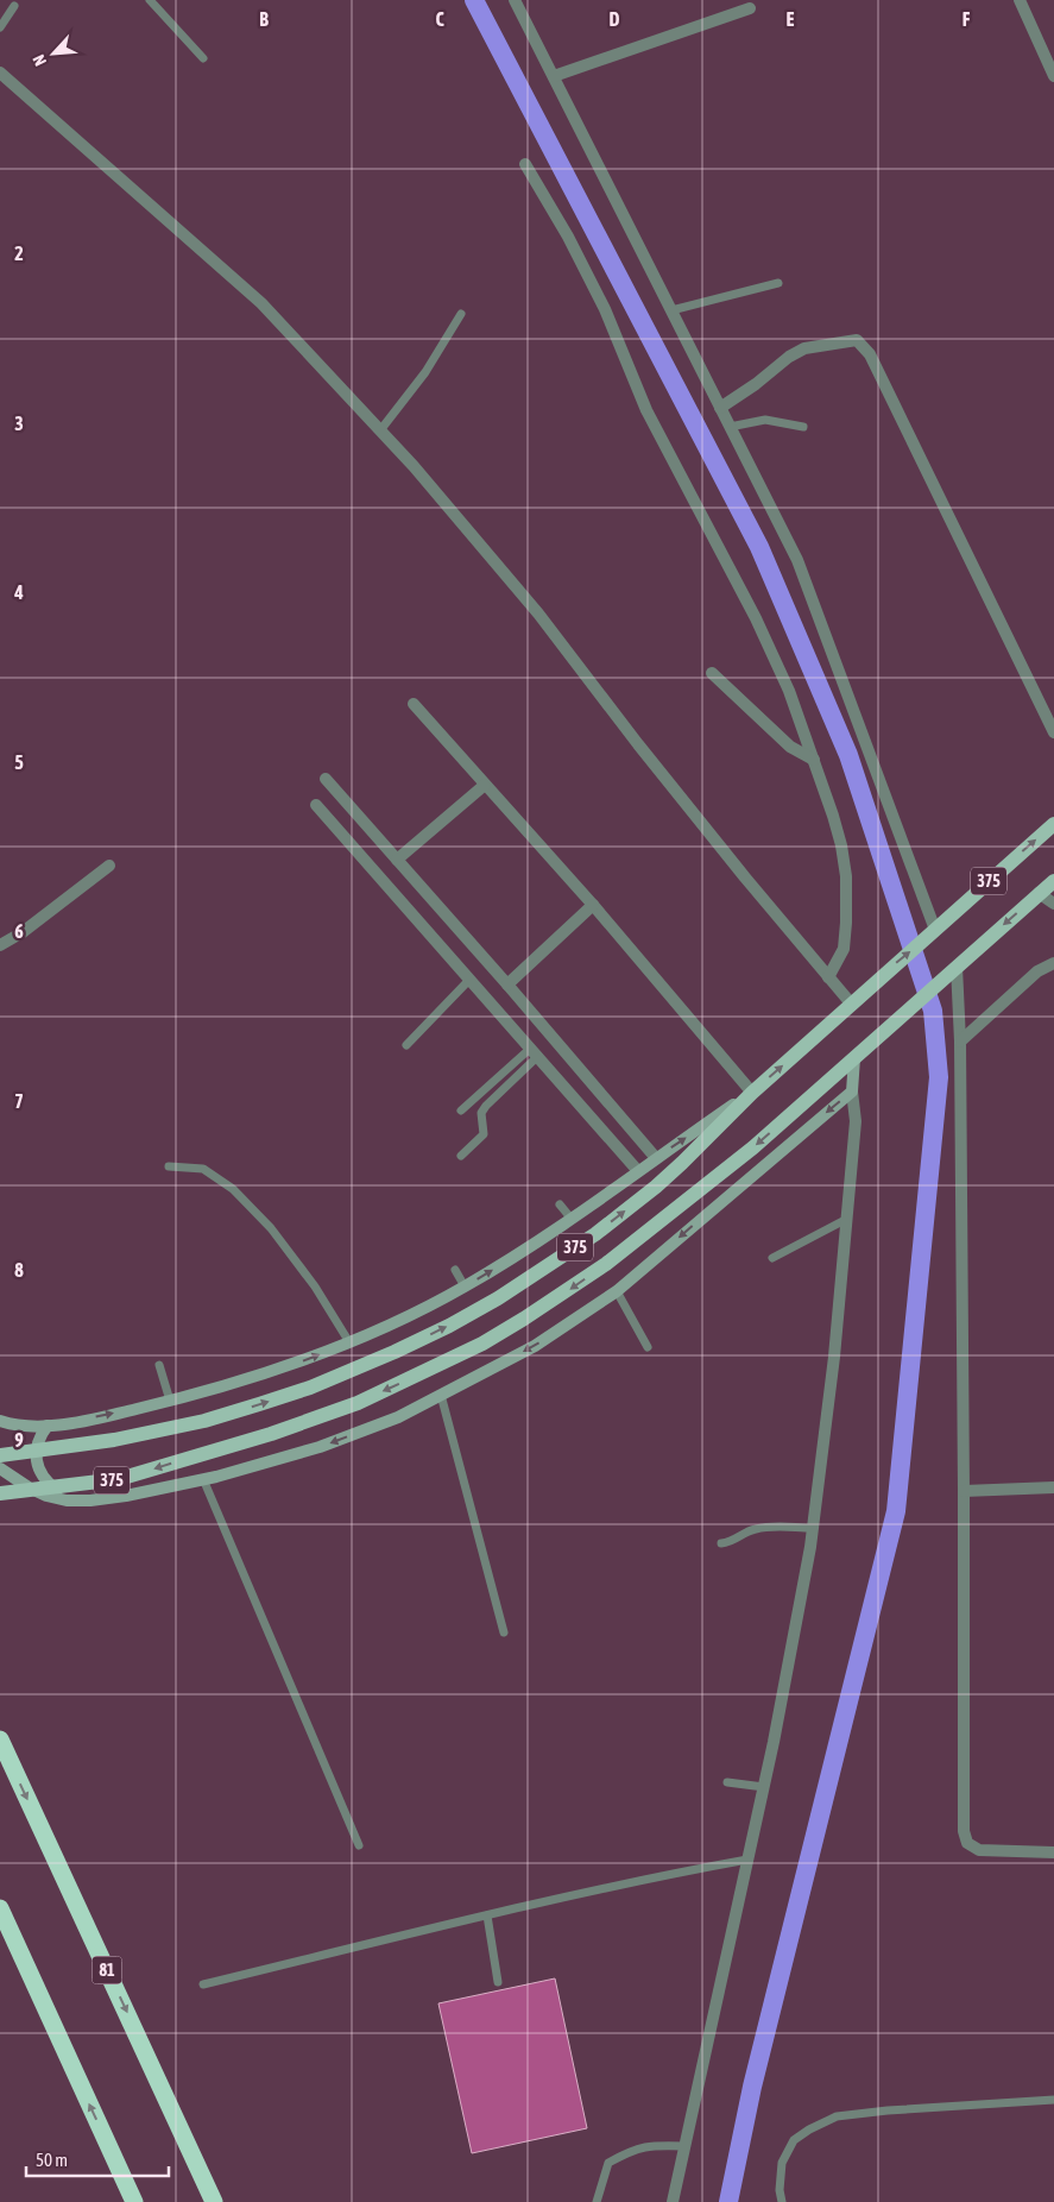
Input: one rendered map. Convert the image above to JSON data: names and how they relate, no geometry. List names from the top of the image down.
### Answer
{
  "streets": {
    "highway": ["81"],
    "main road": ["375"]
  },
  "scale_bar": "50 m",
  "north": "bottom left",
  "grid": {
    "columns": [
      "B",
      "C",
      "D",
      "E",
      "F"
    ],
    "rows": [
      "2",
      "3",
      "4",
      "5",
      "6",
      "7",
      "8",
      "9"
    ]
  }
}
